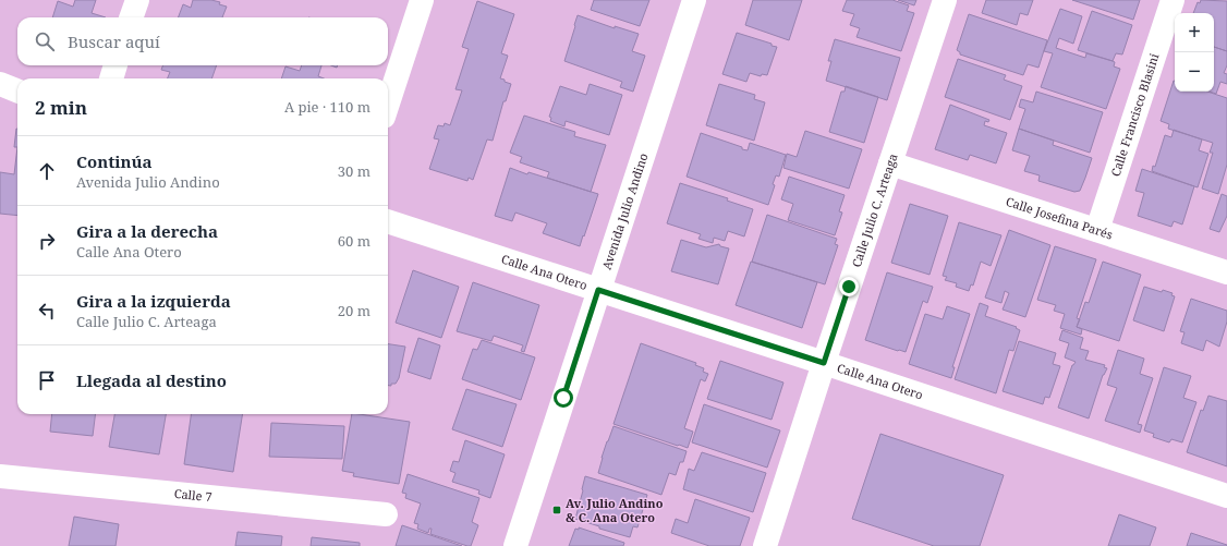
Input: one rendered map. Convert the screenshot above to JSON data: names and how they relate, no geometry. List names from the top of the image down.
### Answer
{
  "streets": {
    "street": [
      "Calle Francisco Blasini",
      "Avenida Julio Andino",
      "Calle Julio C. Arteaga",
      "Calle Josefina Parés",
      "Calle Ana Otero",
      "Calle 7"
    ]
  },
  "crossings": [
    ["Calle Francisco Blasini", "Calle Josefina Parés"],
    ["Avenida Julio Andino", "Calle Ana Otero"],
    ["Calle Julio C. Arteaga", "Calle Josefina Parés"],
    ["Calle Julio C. Arteaga", "Calle Ana Otero"]
  ],
  "places": {
    "transit": ["Av. Julio Andino & C. Ana Otero"]
  },
  "page": {
    "map_buttons": ["+", "−"],
    "search": "Buscar aquí",
    "heading": ["2 min", "A pie · 110 m"],
    "list": [
      ["Continúa", "Avenida Julio Andino", "30 m"],
      ["Gira a la derecha", "Calle Ana Otero", "60 m"],
      ["Gira a la izquierda", "Calle Julio C. Arteaga", "20 m"],
      "Llegada al destino"
    ]
  }
}
